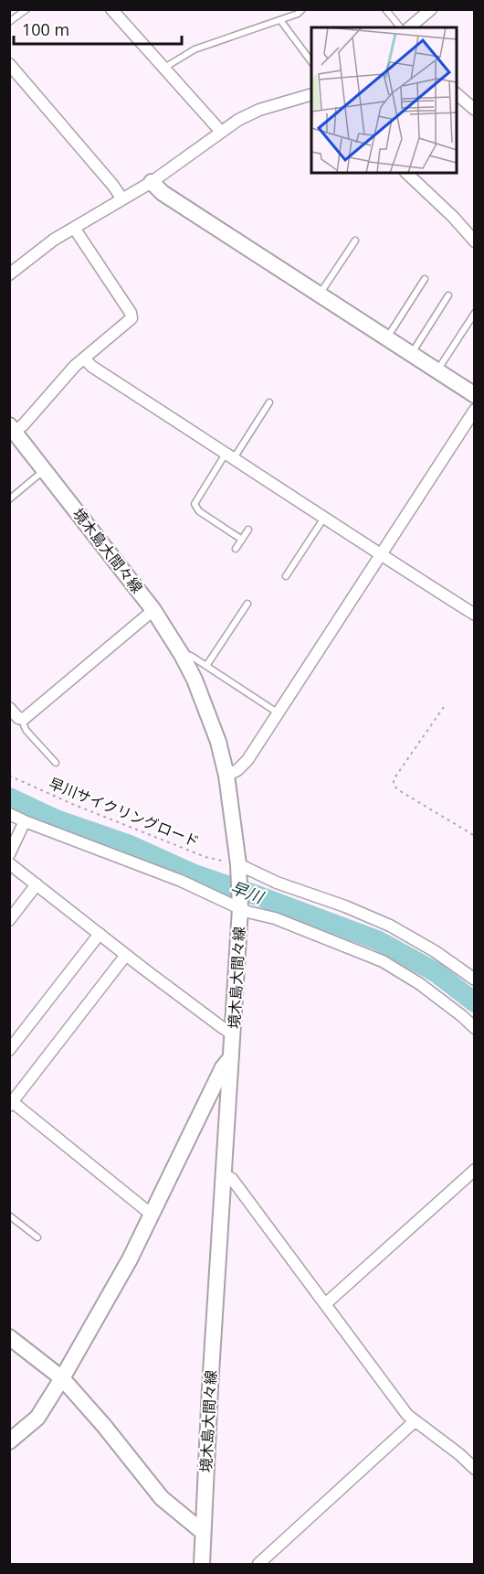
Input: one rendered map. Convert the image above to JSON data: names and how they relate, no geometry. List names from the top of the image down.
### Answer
{
  "streets": {
    "main road": ["境木島大間々線"],
    "path": ["早川サイクリングロード"]
  },
  "crossings": [
    ["境木島大間々線", "早川サイクリングロード"]
  ],
  "water": ["早川"],
  "scale_bar": "100 m"
}
